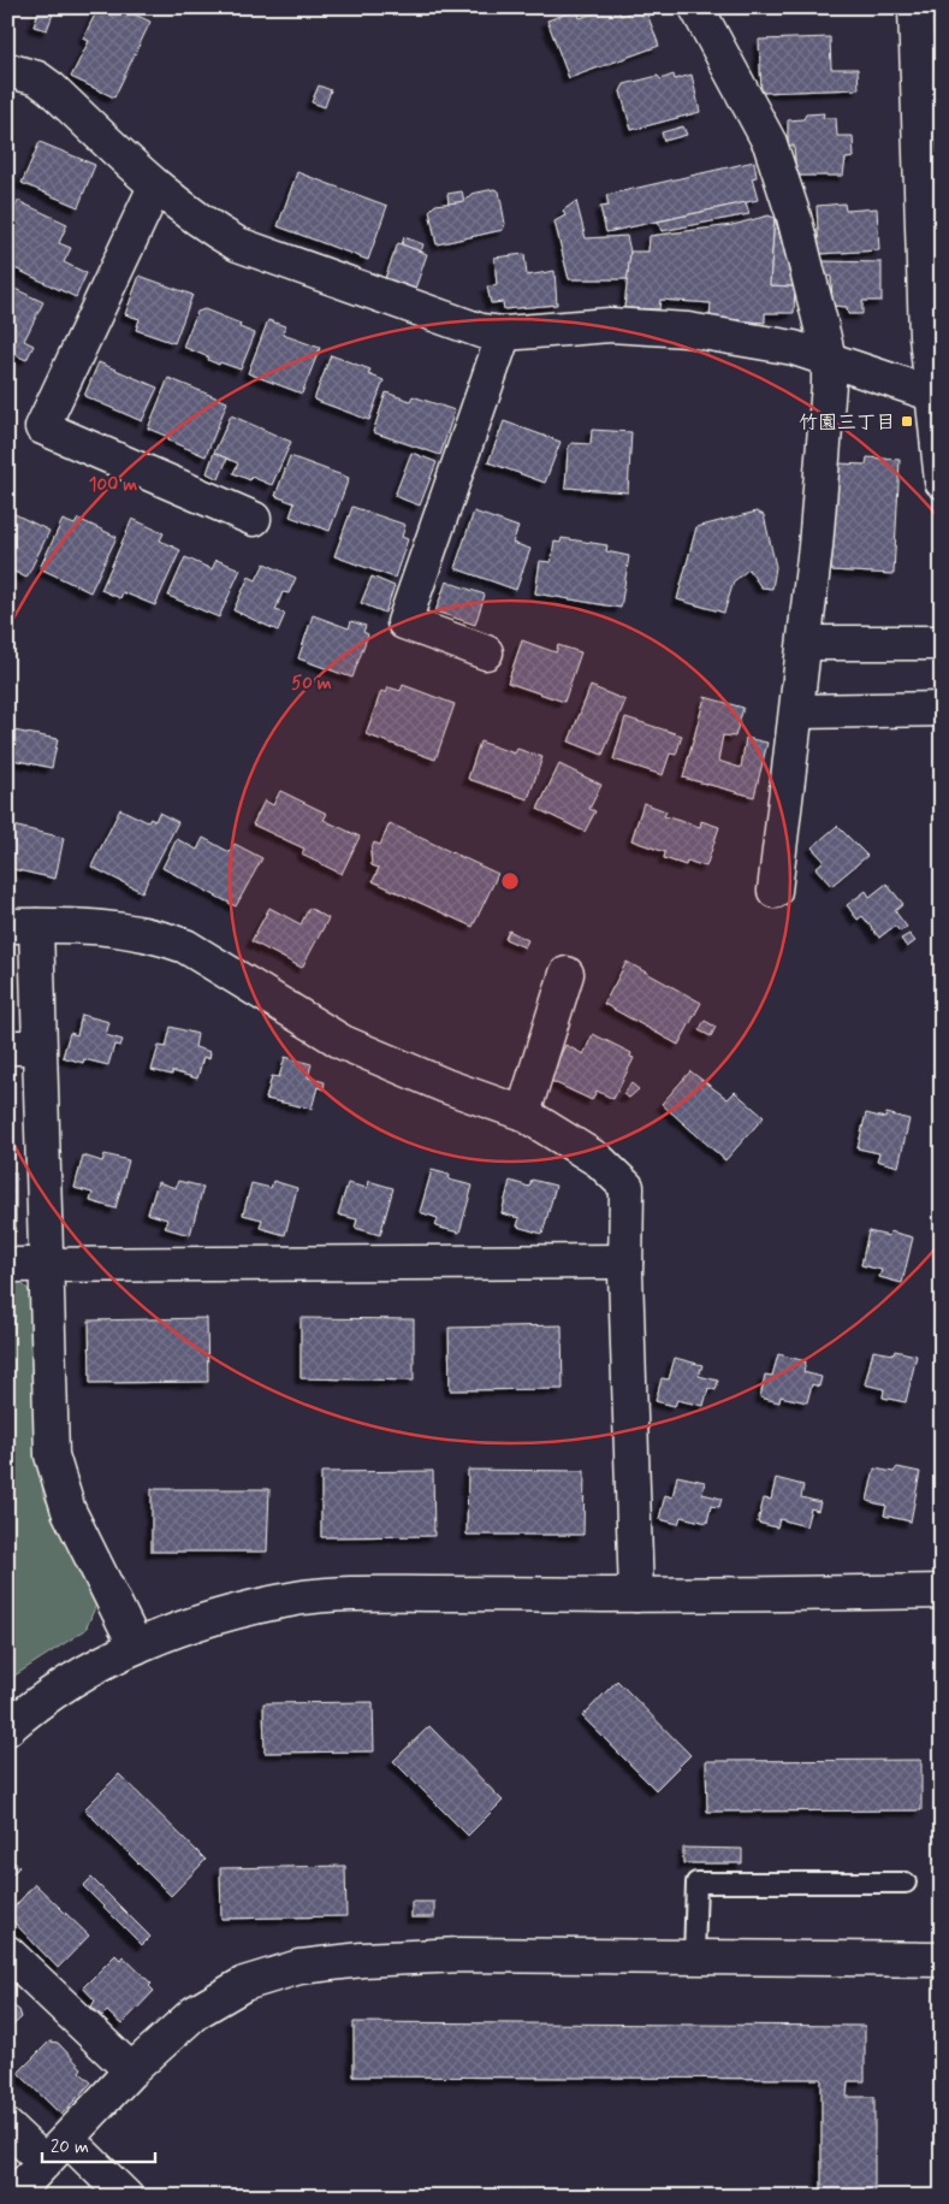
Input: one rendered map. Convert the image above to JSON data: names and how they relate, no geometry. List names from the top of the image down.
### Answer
{
  "places": {
    "transit": ["竹園三丁目"]
  },
  "scale_bar": "20 m",
  "rings": ["100 m", "50 m"]
}
